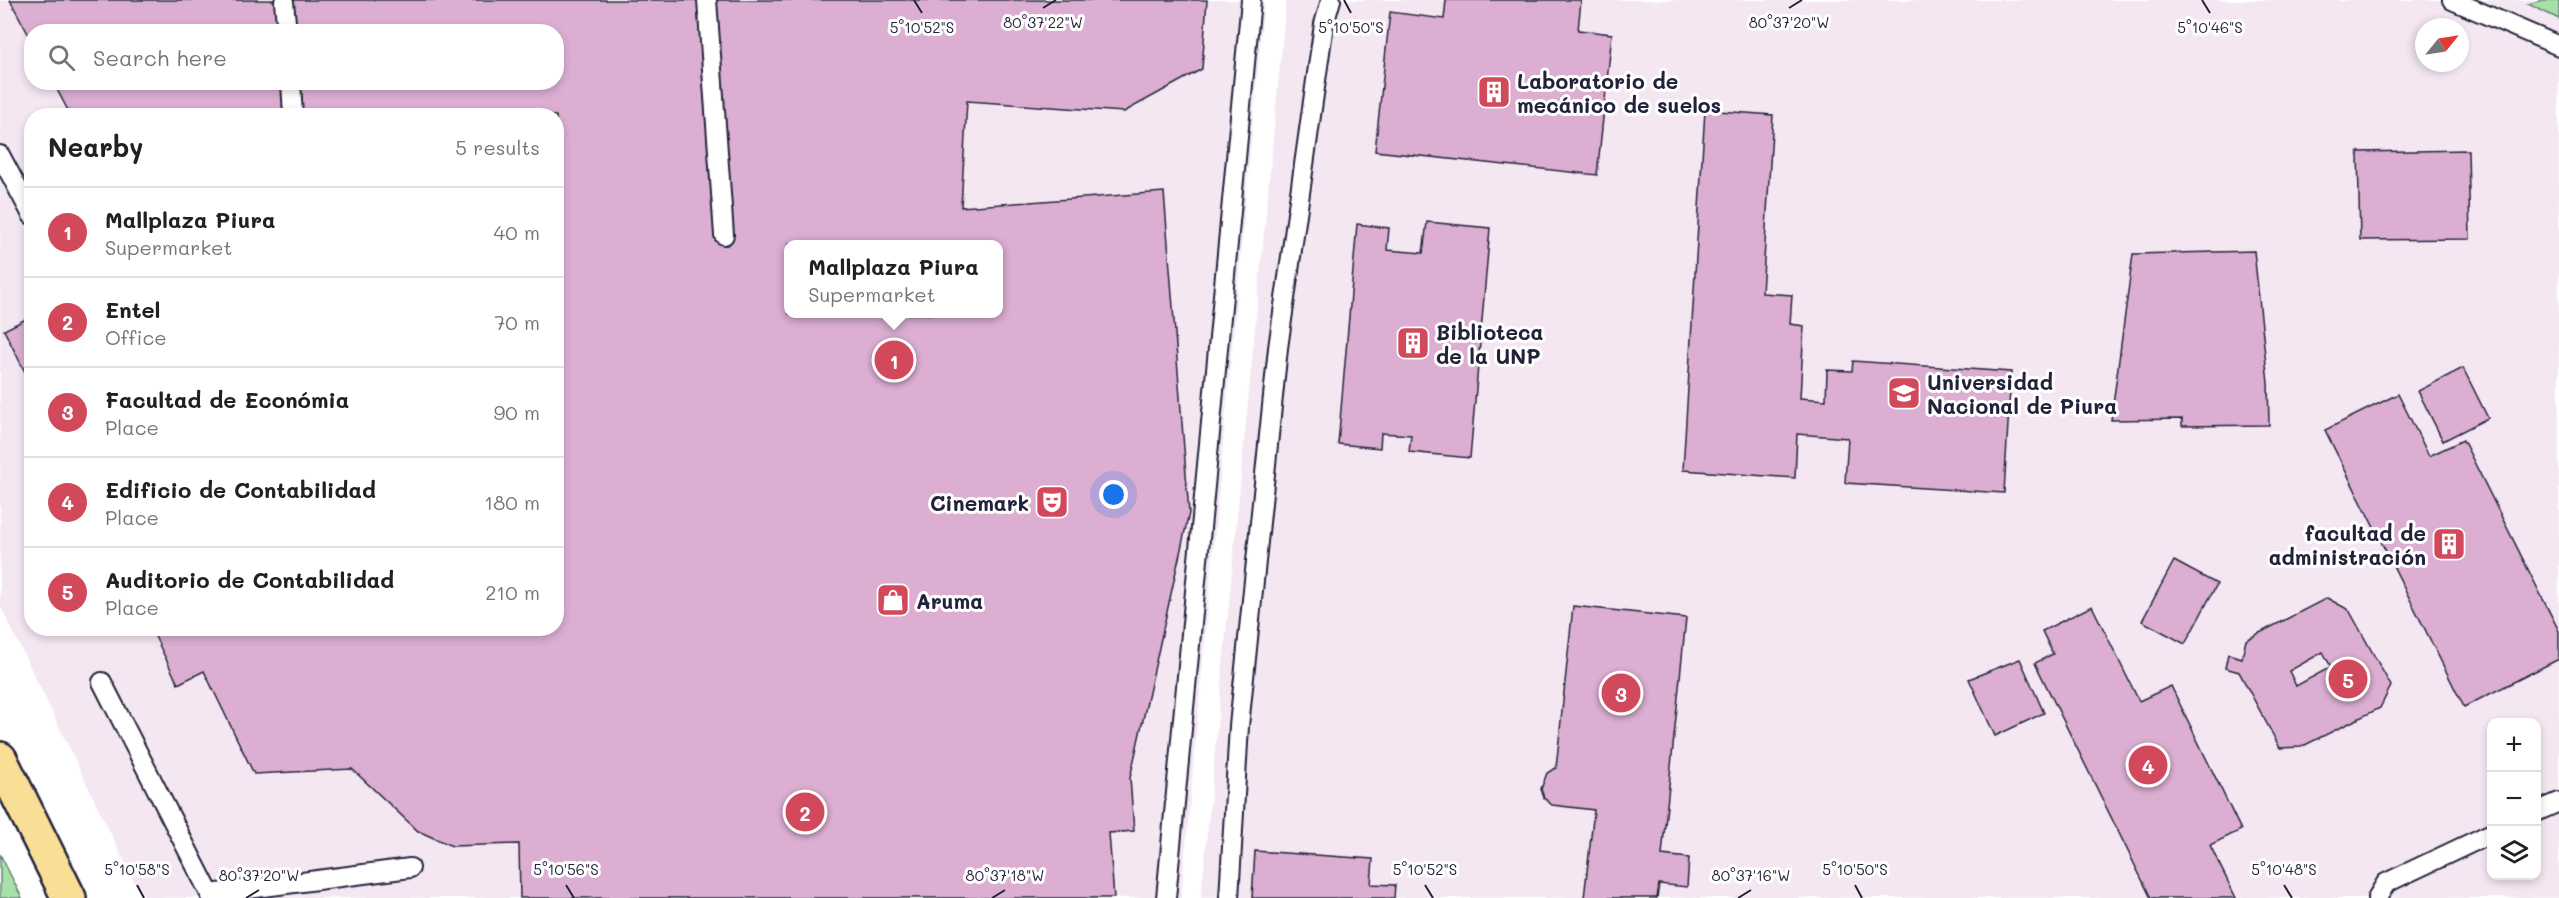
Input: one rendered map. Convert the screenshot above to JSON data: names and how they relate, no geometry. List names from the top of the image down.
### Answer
{
  "places": {
    "building": ["Laboratorio de mecánico de suelos", "Biblioteca de la UNP", "facultad de administración"],
    "school or university": ["Universidad Nacional de Piura"],
    "theatre": ["Cinemark"],
    "shop": ["Aruma"]
  },
  "north": "top right",
  "page": {
    "search": "Search here",
    "heading": ["Nearby", "5 results"],
    "list": [
      {
        "mark": "1",
        "name": "Mallplaza Piura",
        "note": "Supermarket",
        "value": "40 m"
      },
      {
        "mark": "2",
        "name": "Entel",
        "note": "Office",
        "value": "70 m"
      },
      {
        "mark": "3",
        "name": "Facultad de Económia",
        "note": "Place",
        "value": "90 m"
      },
      {
        "mark": "4",
        "name": "Edificio de Contabilidad",
        "note": "Place",
        "value": "180 m"
      },
      {
        "mark": "5",
        "name": "Auditorio de Contabilidad",
        "note": "Place",
        "value": "210 m"
      }
    ],
    "popup": ["Mallplaza Piura", "Supermarket"],
    "pins": [
      "1",
      "5",
      "3",
      "4",
      "2"
    ],
    "map_buttons": ["+", "−"]
  },
  "coordinates": [
    "80°37'22\"W",
    "80°37'20\"W",
    "5°10'52\"S",
    "5°10'50\"S",
    "5°10'46\"S",
    "5°10'58\"S",
    "5°10'56\"S",
    "5°10'48\"S",
    "80°37'18\"W",
    "80°37'16\"W"
  ]
}
